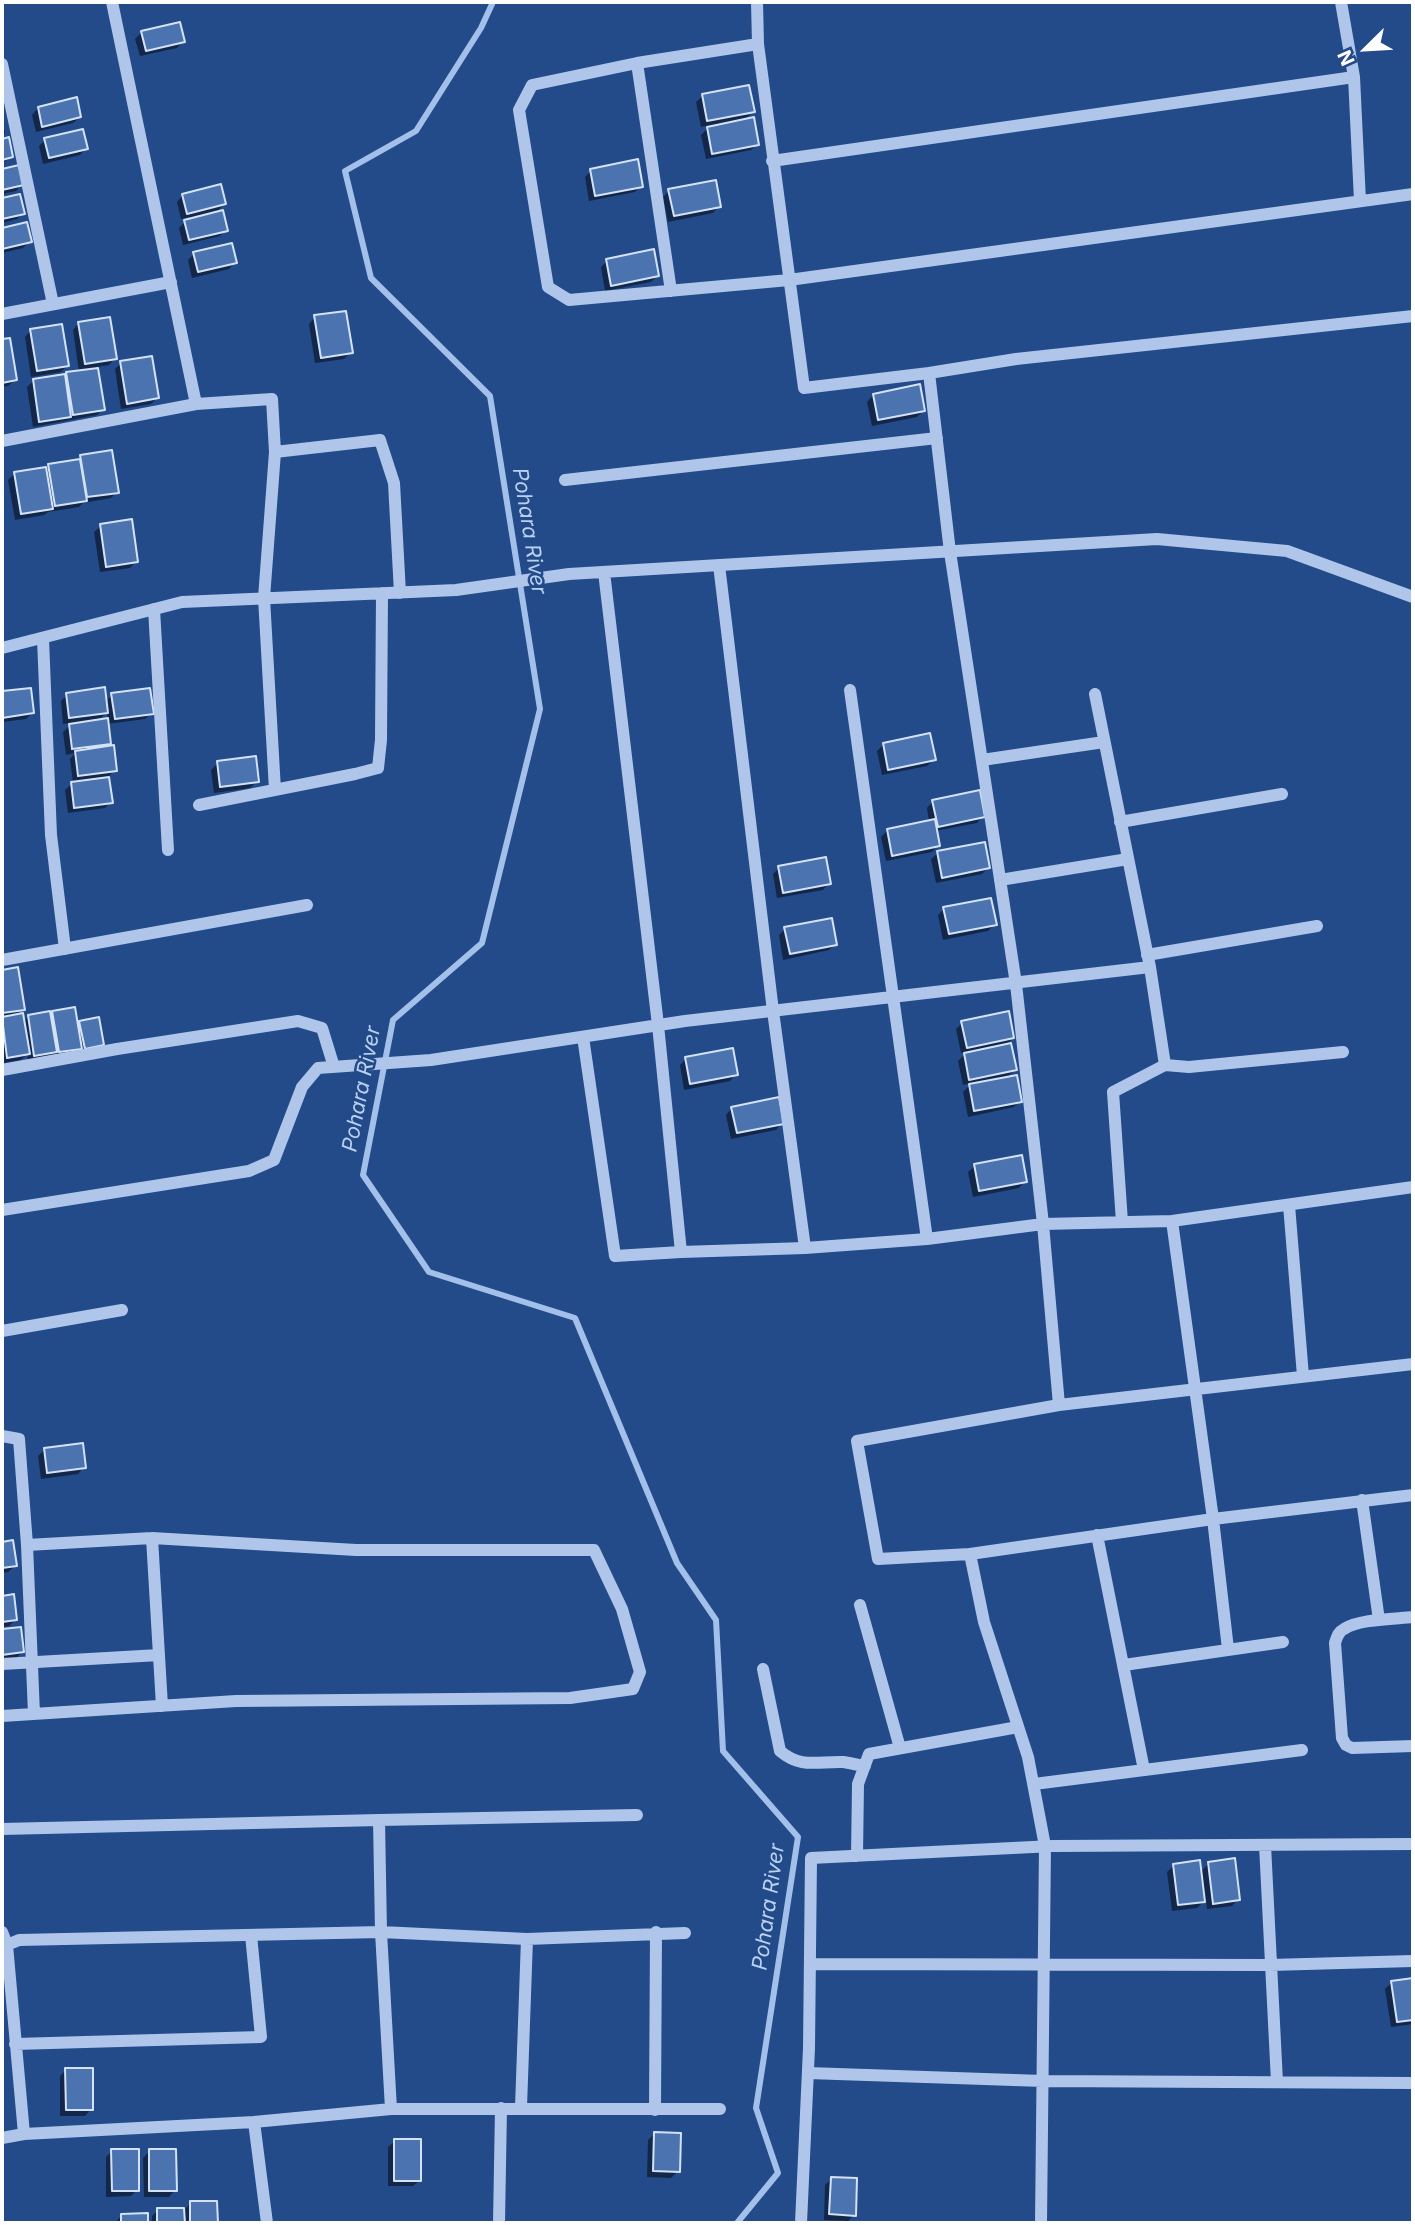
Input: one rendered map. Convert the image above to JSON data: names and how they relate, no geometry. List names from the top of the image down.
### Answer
{
  "water": ["Pohara River"],
  "north": "bottom left"
}
